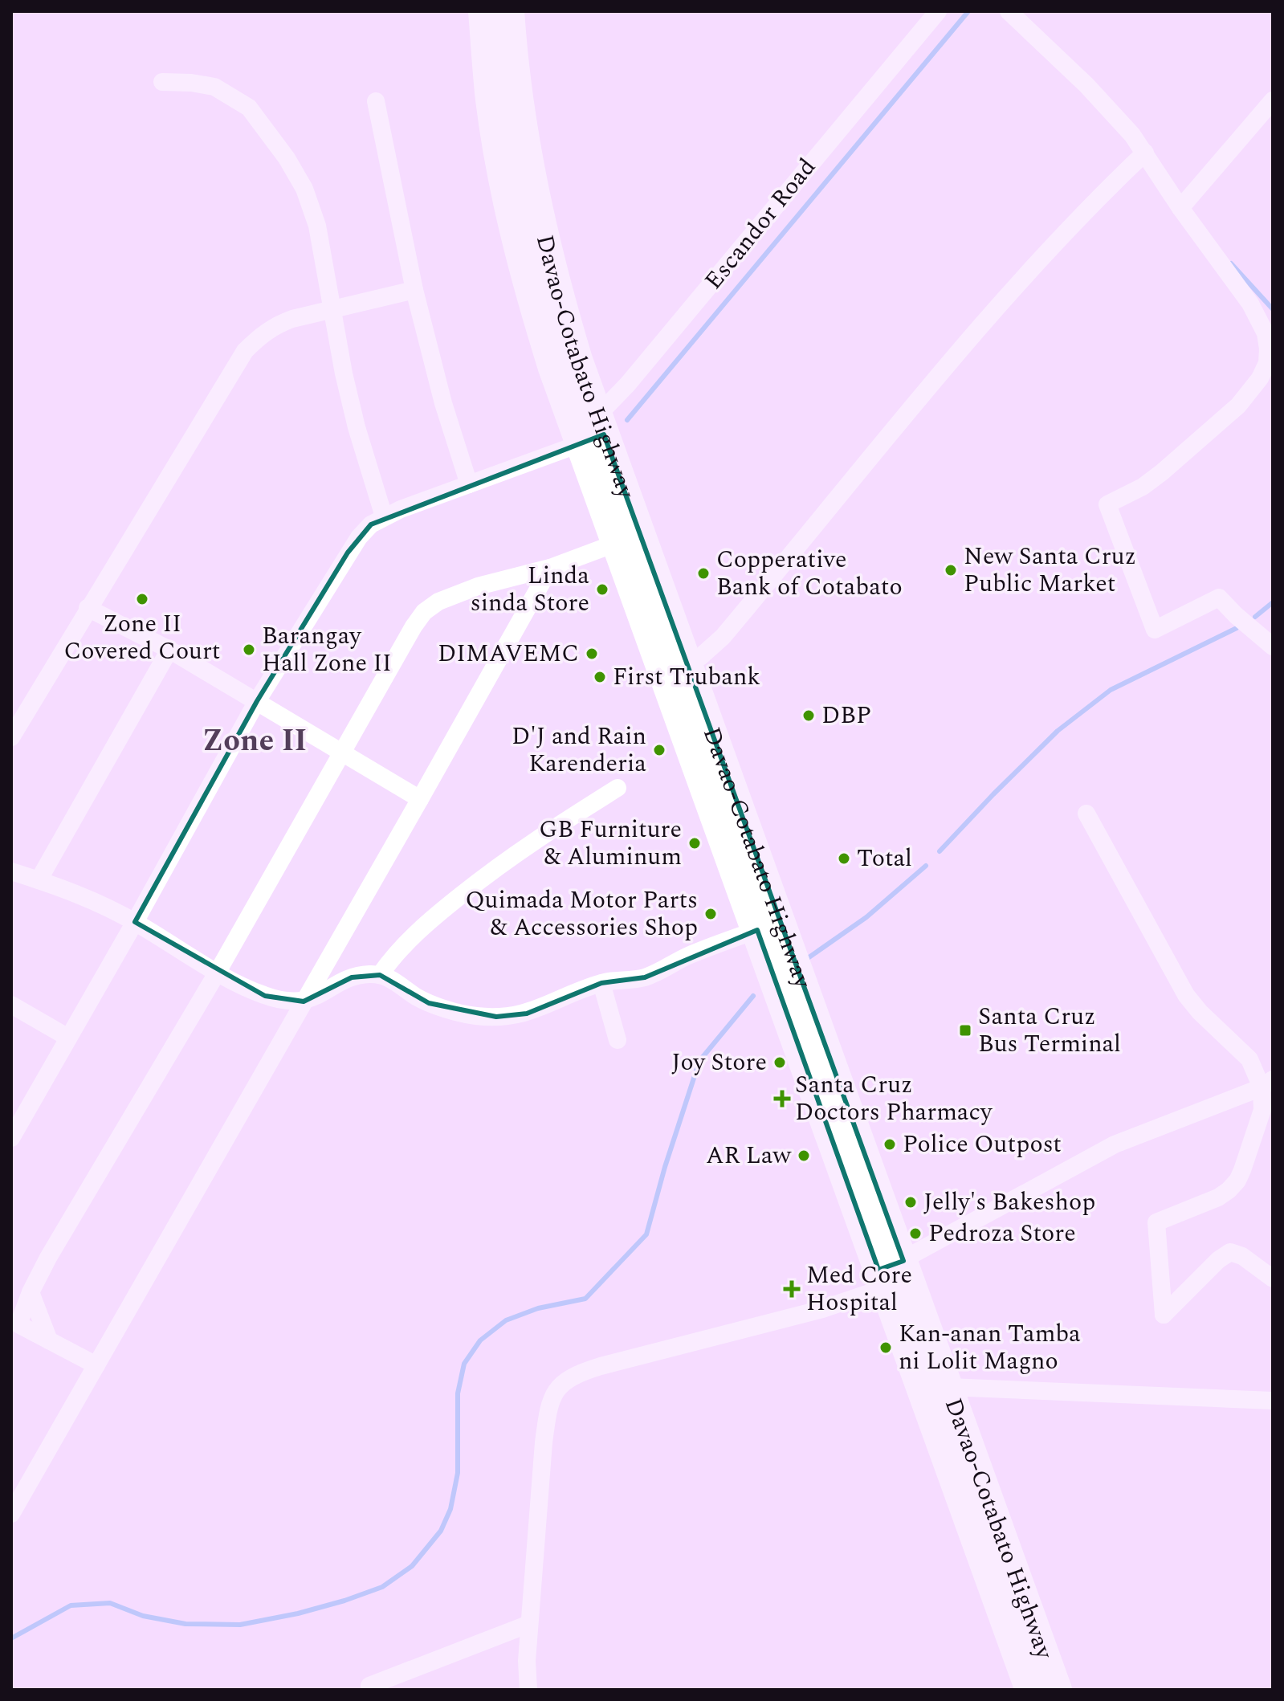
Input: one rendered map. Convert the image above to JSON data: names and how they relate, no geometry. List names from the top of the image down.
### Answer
{
  "streets": {
    "highway": ["Davao-Cotabato Highway"],
    "street": ["Escandor Road"]
  },
  "crossings": [
    ["Escandor Road", "Davao-Cotabato Highway"]
  ],
  "districts": ["Zone II"],
  "places": {
    "other": [
      "New Santa Cruz Public Market",
      "Copperative Bank of Cotabato",
      "Linda sinda Store",
      "Zone II Covered Court",
      "Barangay Hall Zone II",
      "DIMAVEMC",
      "First Trubank",
      "DBP",
      "D'J and Rain Karenderia",
      "GB Furniture & Aluminum",
      "Total",
      "Quimada Motor Parts & Accessories Shop",
      "Joy Store",
      "Police Outpost",
      "AR Law",
      "Jelly's Bakeshop",
      "Pedroza Store",
      "Kan-anan Tamba ni Lolit Magno"
    ],
    "transit": ["Santa Cruz Bus Terminal"],
    "health": ["Santa Cruz Doctors Pharmacy", "Med Core Hospital"]
  }
}
